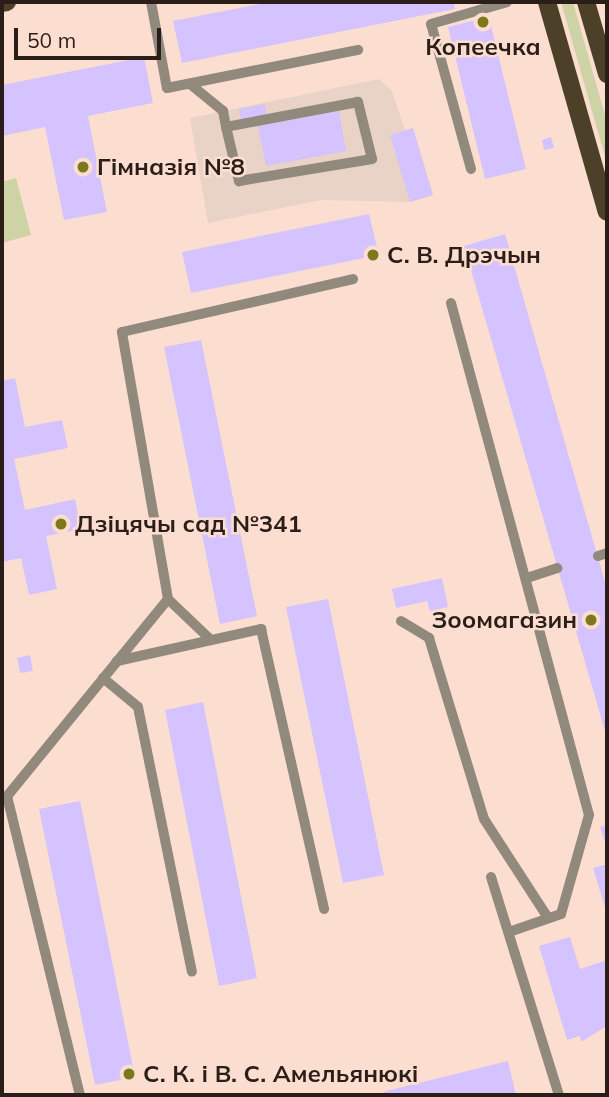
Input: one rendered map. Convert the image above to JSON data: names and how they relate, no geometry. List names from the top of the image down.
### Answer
{
  "places": [
    "Копеечка",
    "Гімназія №8",
    "С. В. Дрэчын",
    "Дзіцячы сад №341",
    "Зоомагазин",
    "С. К. і В. С. Амельянюкі"
  ],
  "scale_bar": "50 m"
}
